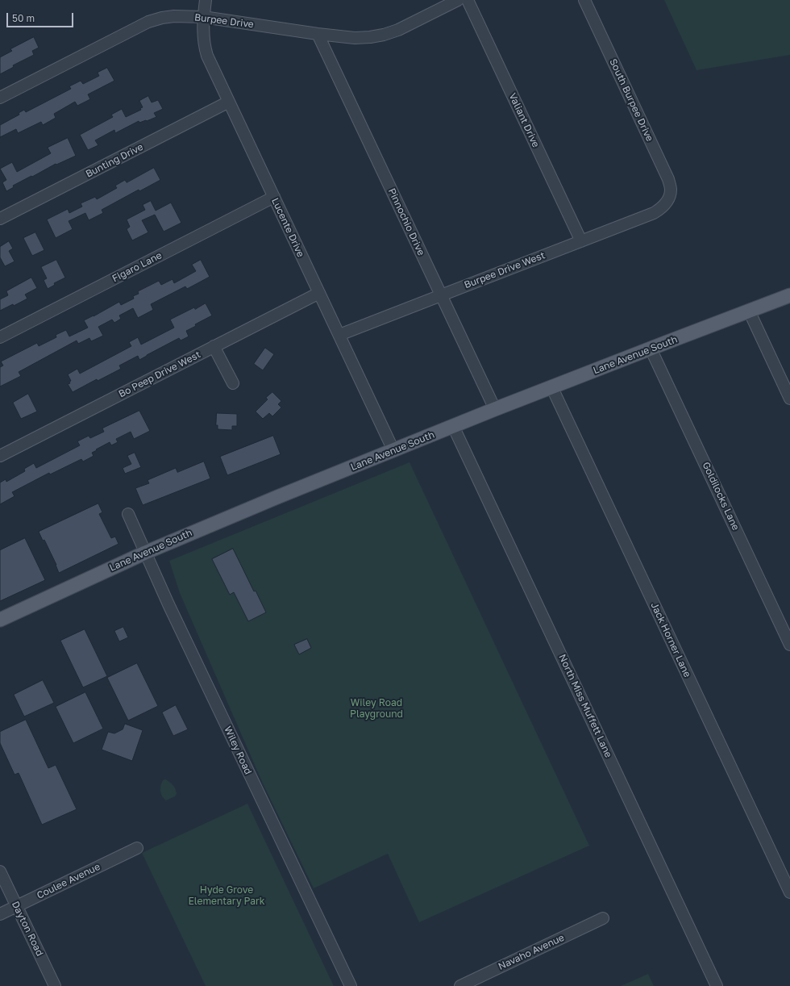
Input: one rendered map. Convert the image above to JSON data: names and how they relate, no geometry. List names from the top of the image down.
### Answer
{
  "streets": {
    "main road": ["Lane Avenue South"],
    "street": [
      "Burpee Drive",
      "South Burpee Drive",
      "Valiant Drive",
      "Bunting Drive",
      "Pinnochio Drive",
      "Lucente Drive",
      "Figaro Lane",
      "Burpee Drive West",
      "Bo Peep Drive West",
      "Goldilocks Lane",
      "Jack Horner Lane",
      "North Miss Muffett Lane",
      "Wiley Road",
      "Coulee Avenue",
      "Dayton Road",
      "Navaho Avenue"
    ]
  },
  "crossings": [
    ["Burpee Drive", "Pinnochio Drive"],
    ["Burpee Drive", "Lucente Drive"],
    ["South Burpee Drive", "Burpee Drive West"],
    ["Valiant Drive", "Burpee Drive West"],
    ["Bunting Drive", "Lucente Drive"],
    ["Pinnochio Drive", "Burpee Drive West"],
    ["Pinnochio Drive", "Lane Avenue South"],
    ["Lucente Drive", "Figaro Lane"],
    ["Lucente Drive", "Burpee Drive West"],
    ["Lucente Drive", "Lane Avenue South"],
    ["Lucente Drive", "Bo Peep Drive West"],
    ["Lane Avenue South", "Goldilocks Lane"],
    ["Lane Avenue South", "Jack Horner Lane"],
    ["Lane Avenue South", "North Miss Muffett Lane"],
    ["Lane Avenue South", "Wiley Road"],
    ["Coulee Avenue", "Dayton Road"]
  ],
  "parks": ["Wiley Road Playground", "Hyde Grove Elementary Park"],
  "scale_bar": "50 m"
}
